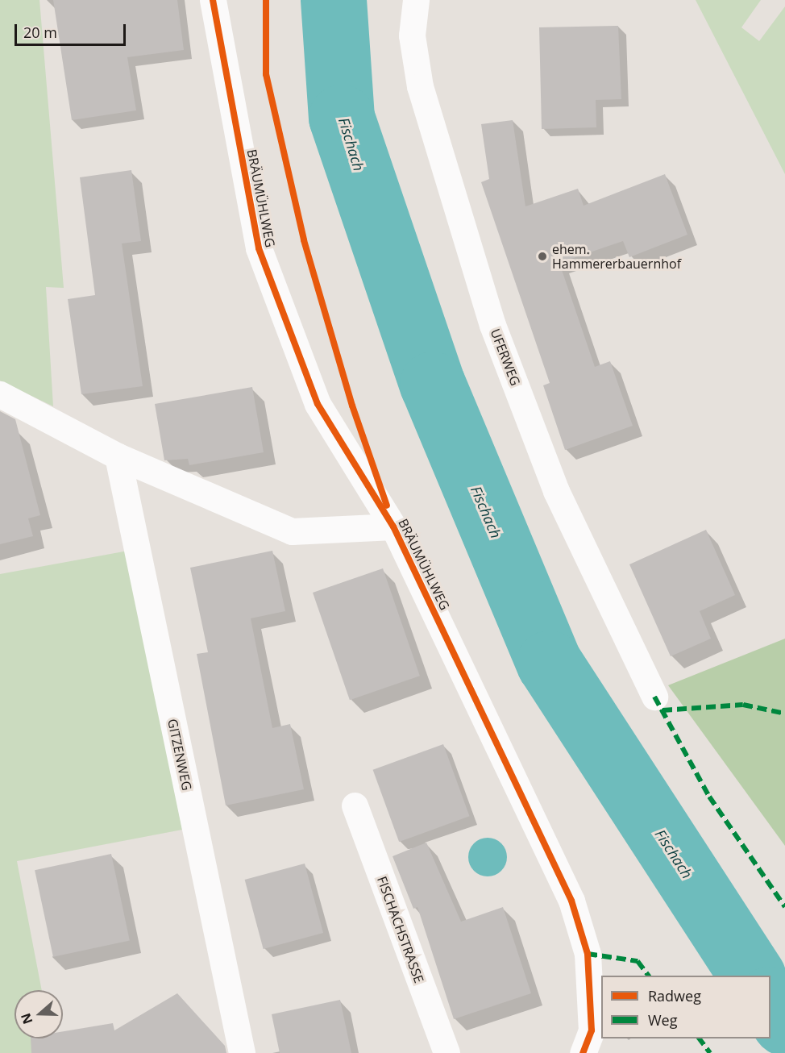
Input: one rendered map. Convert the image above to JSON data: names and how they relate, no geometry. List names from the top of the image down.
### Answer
{
  "streets": {
    "street": [
      "BRÄUMÜHLWEG",
      "UFERWEG",
      "GITZENWEG",
      "FISCHACHSTRASSE"
    ]
  },
  "water": ["Fischach"],
  "places": ["ehem. Hammererbauernhof"],
  "legend": ["Radweg", "Weg"],
  "scale_bar": "20 m",
  "north": "left"
}
